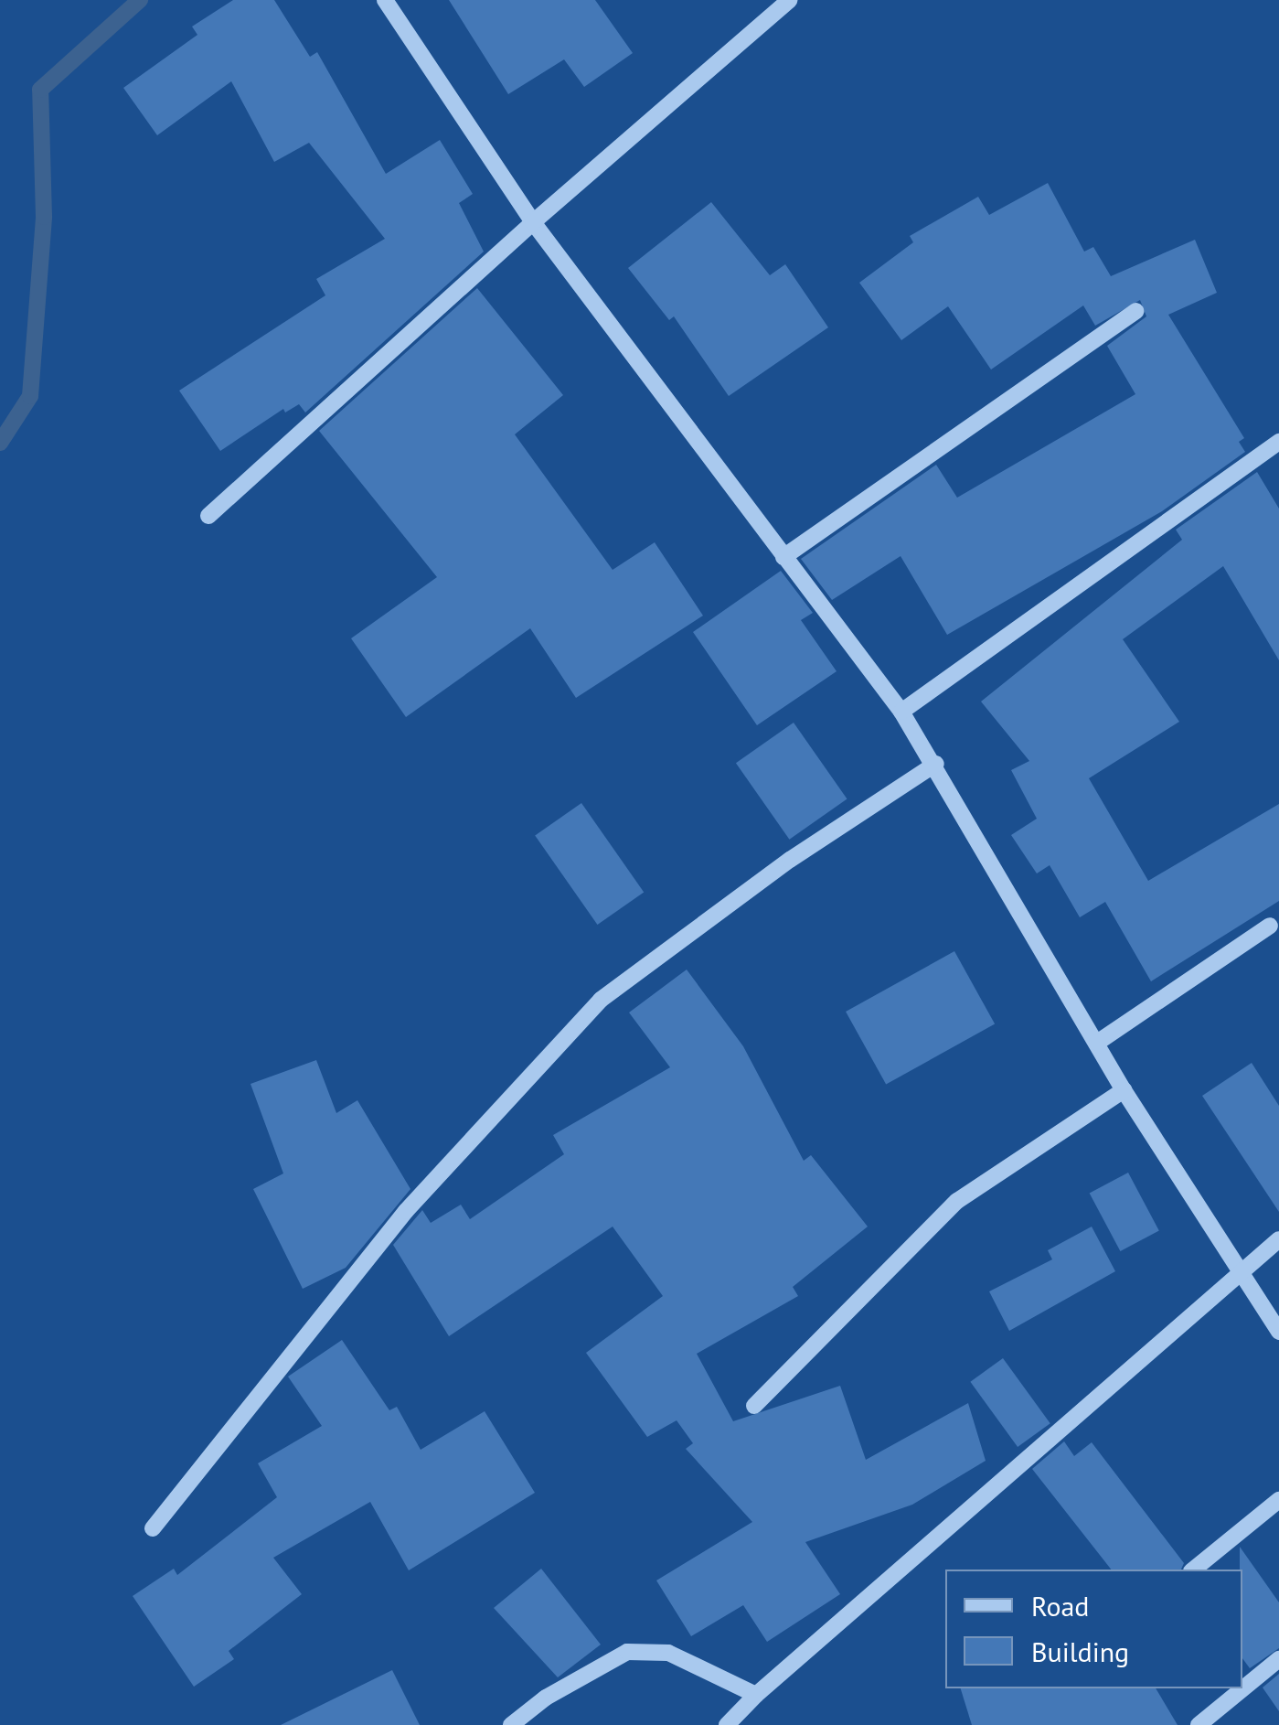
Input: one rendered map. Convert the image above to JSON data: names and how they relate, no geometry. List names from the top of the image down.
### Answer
{
  "legend": ["Road", "Building"]
}
